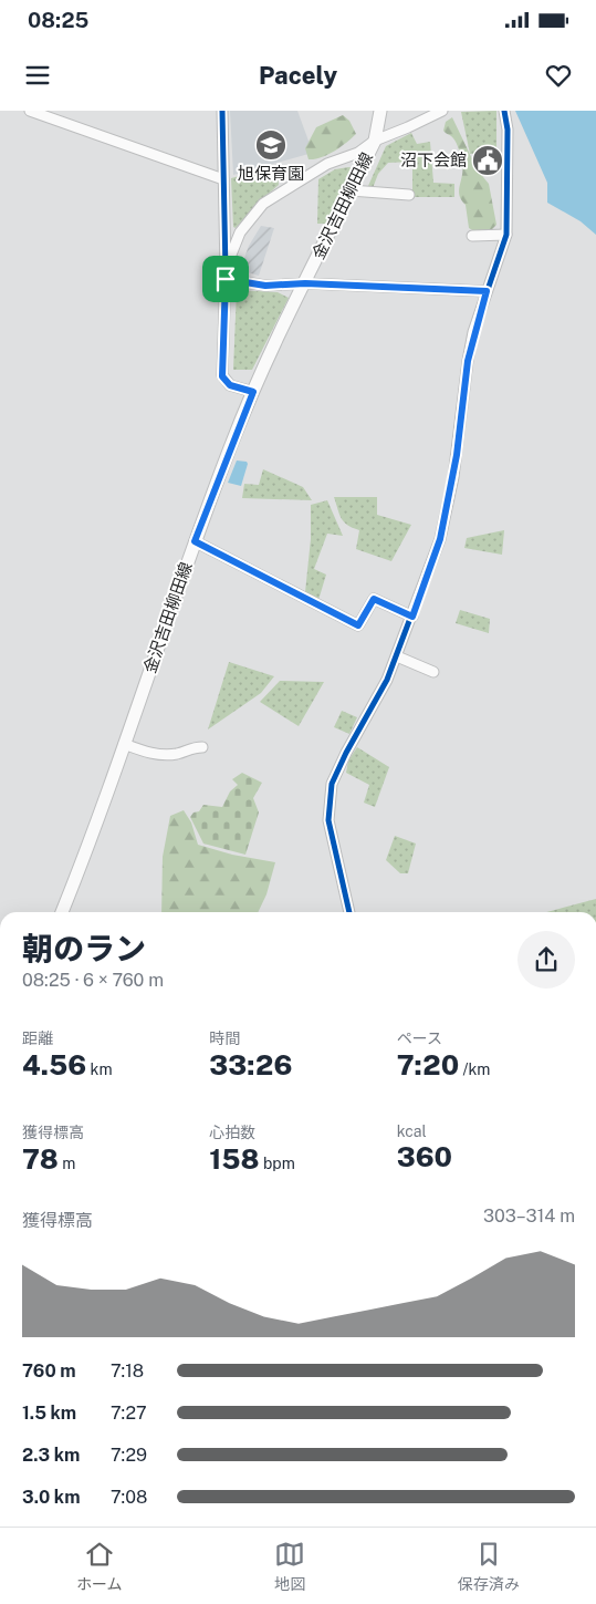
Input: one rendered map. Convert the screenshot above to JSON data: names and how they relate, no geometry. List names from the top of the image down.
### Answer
{
  "streets": {
    "main road": ["金沢吉田柳田線"]
  },
  "places": {
    "school or university": ["旭保育園"],
    "public building": ["沼下会館"]
  },
  "page": {
    "status": "08:25",
    "header": "Pacely",
    "heading": ["朝のラン", "08:25 · 6 × 760 m"],
    "stats": [
      ["距離", "4.56 km"],
      ["時間", "33:26"],
      ["ペース", "7:20 /km"],
      ["獲得標高", "78 m"],
      ["心拍数", "158 bpm"],
      ["kcal", "360"]
    ],
    "chart": ["獲得標高", "303–314 m"],
    "list": [
      {
        "name": "760 m",
        "note": "7:18"
      },
      {
        "name": "1.5 km",
        "note": "7:27"
      },
      {
        "name": "2.3 km",
        "note": "7:29"
      },
      {
        "name": "3.0 km",
        "note": "7:08"
      }
    ],
    "tabs": ["ホーム", "地図", "保存済み"]
  }
}
